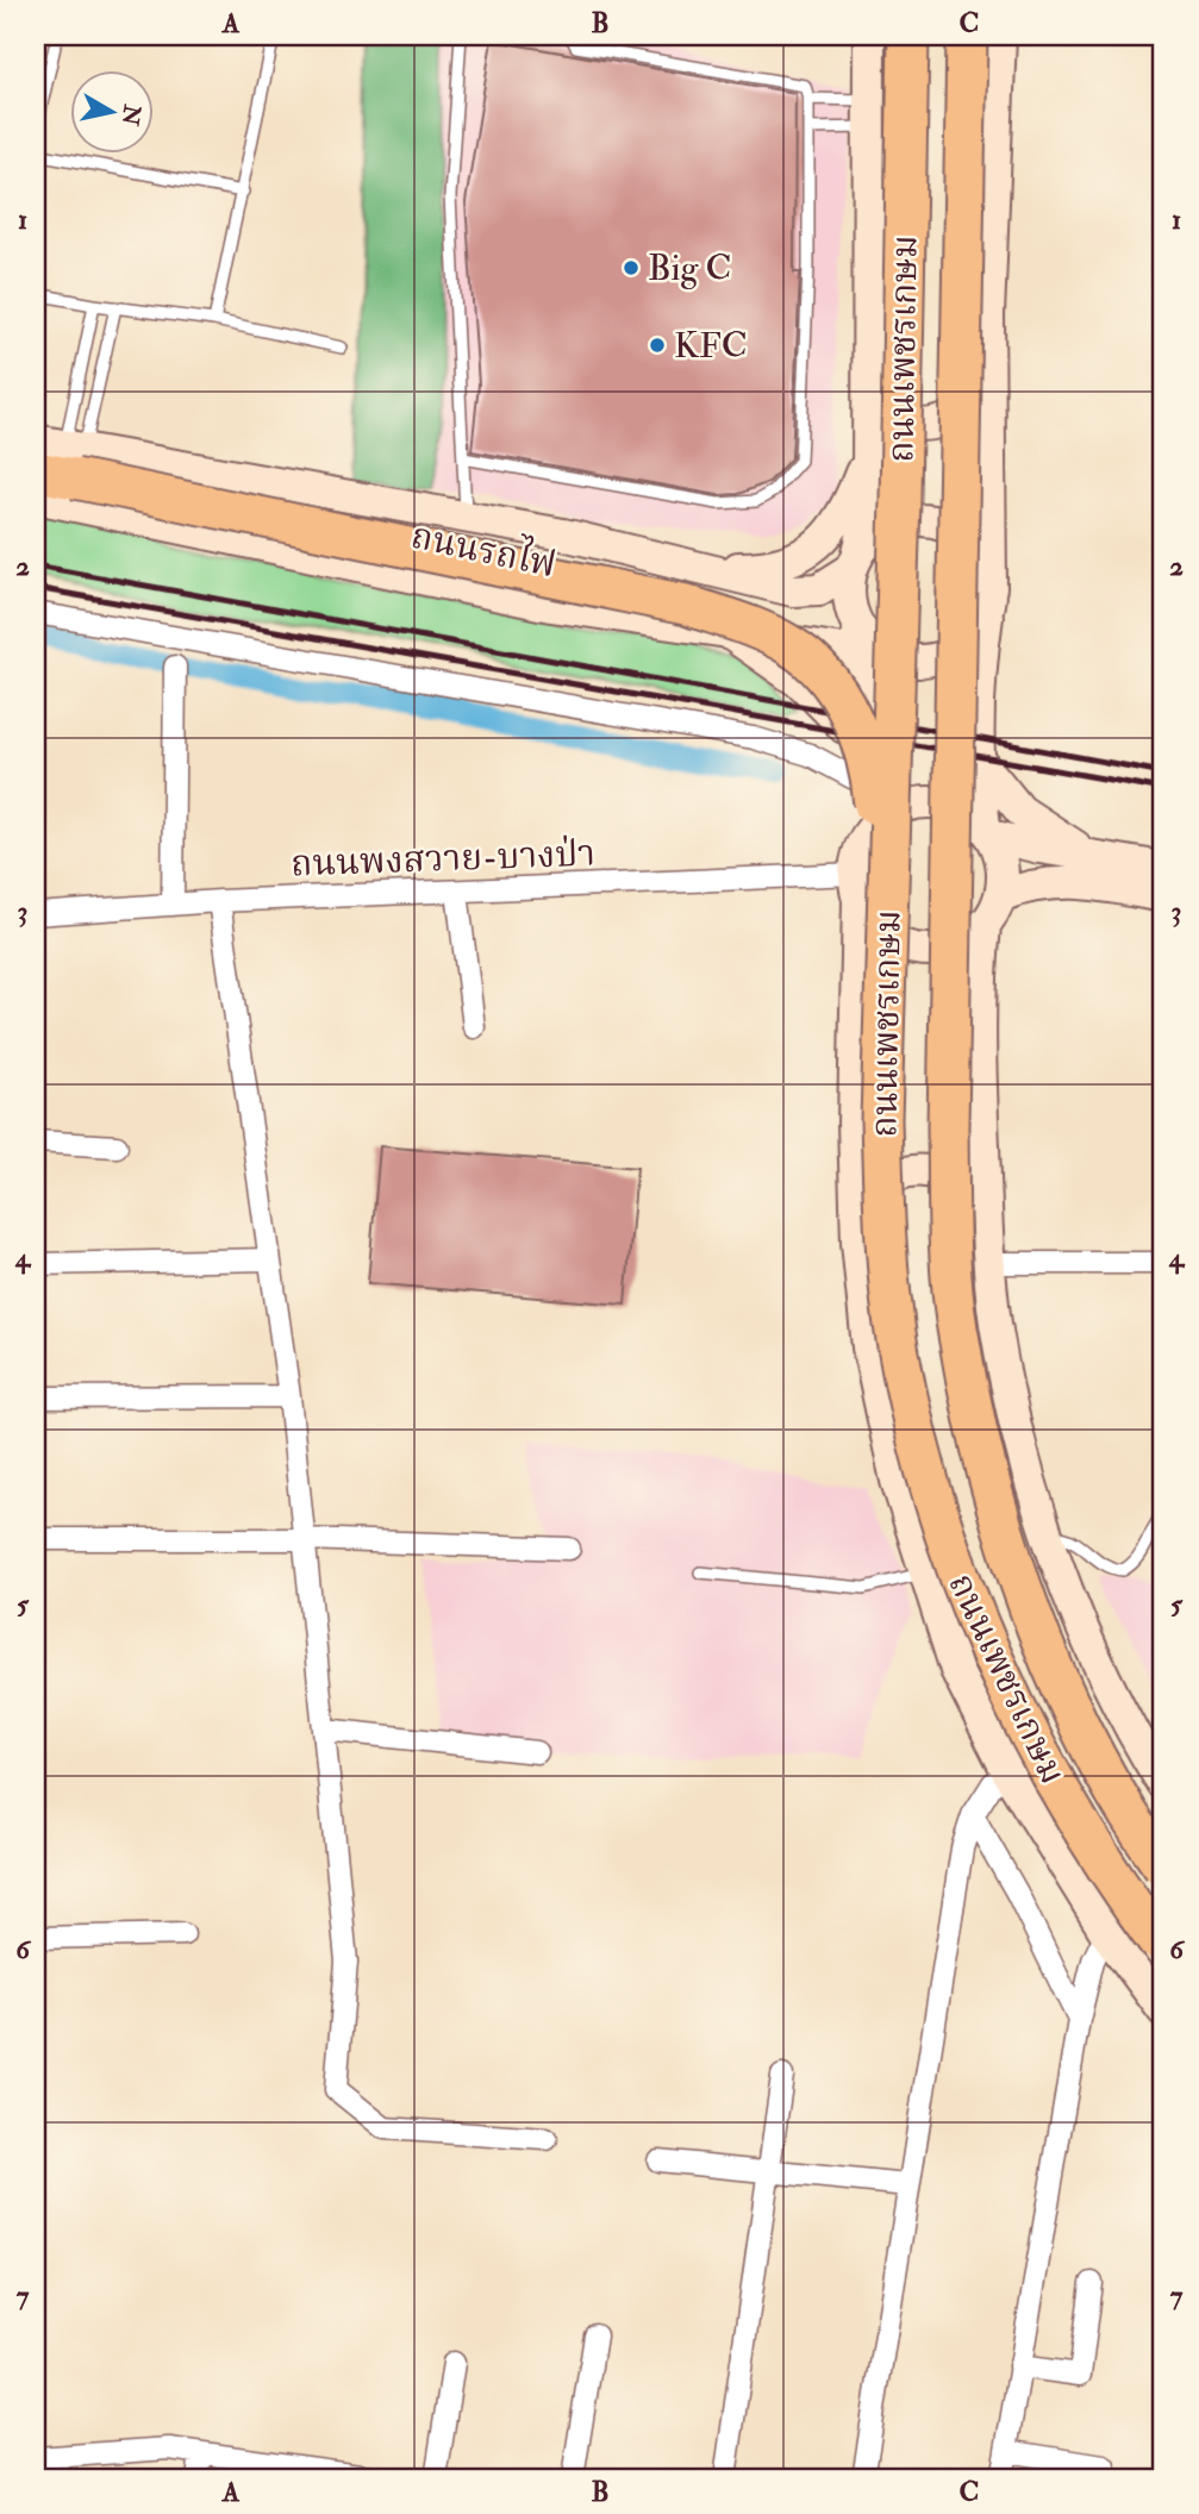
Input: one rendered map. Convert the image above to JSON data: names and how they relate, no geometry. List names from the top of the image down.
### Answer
{
  "streets": {
    "highway": ["ถนนเพชรเกษม"],
    "main road": ["ถนนรถไฟ"],
    "street": ["ถนนพงสวาย-บางป่า"]
  },
  "crossings": [
    ["ถนนเพชรเกษม", "ถนนรถไฟ"]
  ],
  "places": ["Big C", "KFC"],
  "north": "right",
  "grid": {
    "columns": ["A", "B", "C"],
    "rows": [
      "1",
      "2",
      "3",
      "4",
      "5",
      "6",
      "7"
    ]
  }
}
